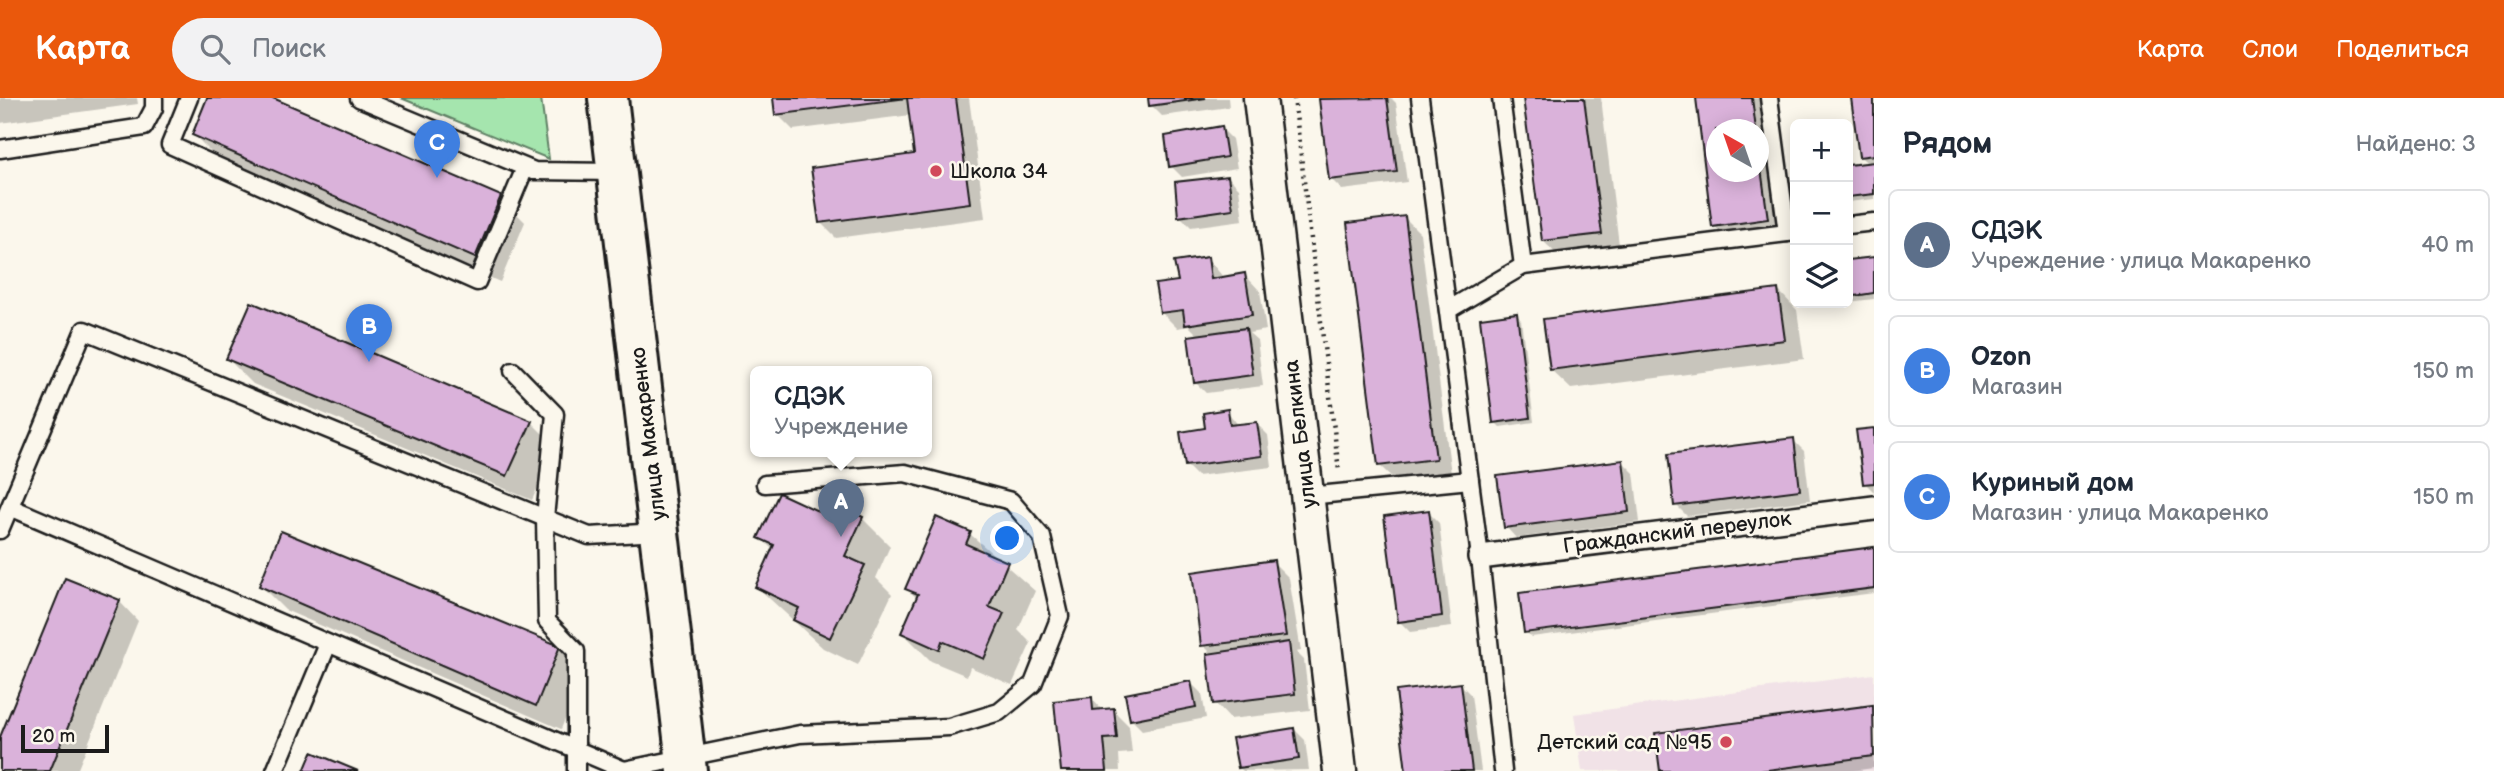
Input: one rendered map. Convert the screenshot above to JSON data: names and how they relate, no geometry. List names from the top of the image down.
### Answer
{
  "streets": {
    "main road": ["улица Макаренко"],
    "street": ["улица Белкина", "Гражданский переулок"]
  },
  "places": ["Школа 34", "Детский сад №95"],
  "scale_bar": "20 m",
  "north": "top left",
  "page": {
    "header": "Карта",
    "search": "Поиск",
    "nav": ["Карта", "Слои", "Поделиться"],
    "heading": ["Рядом", "Найдено: 3"],
    "map_buttons": ["+", "−"],
    "pins": ["C", "B", "A"],
    "list": [
      {
        "mark": "A",
        "name": "СДЭК",
        "note": "Учреждение · улица Макаренко",
        "value": "40 m"
      },
      {
        "mark": "B",
        "name": "Ozon",
        "note": "Магазин",
        "value": "150 m"
      },
      {
        "mark": "C",
        "name": "Куриный дом",
        "note": "Магазин · улица Макаренко",
        "value": "150 m"
      }
    ],
    "popup": ["СДЭК", "Учреждение"],
    "scale": "20 m"
  }
}
